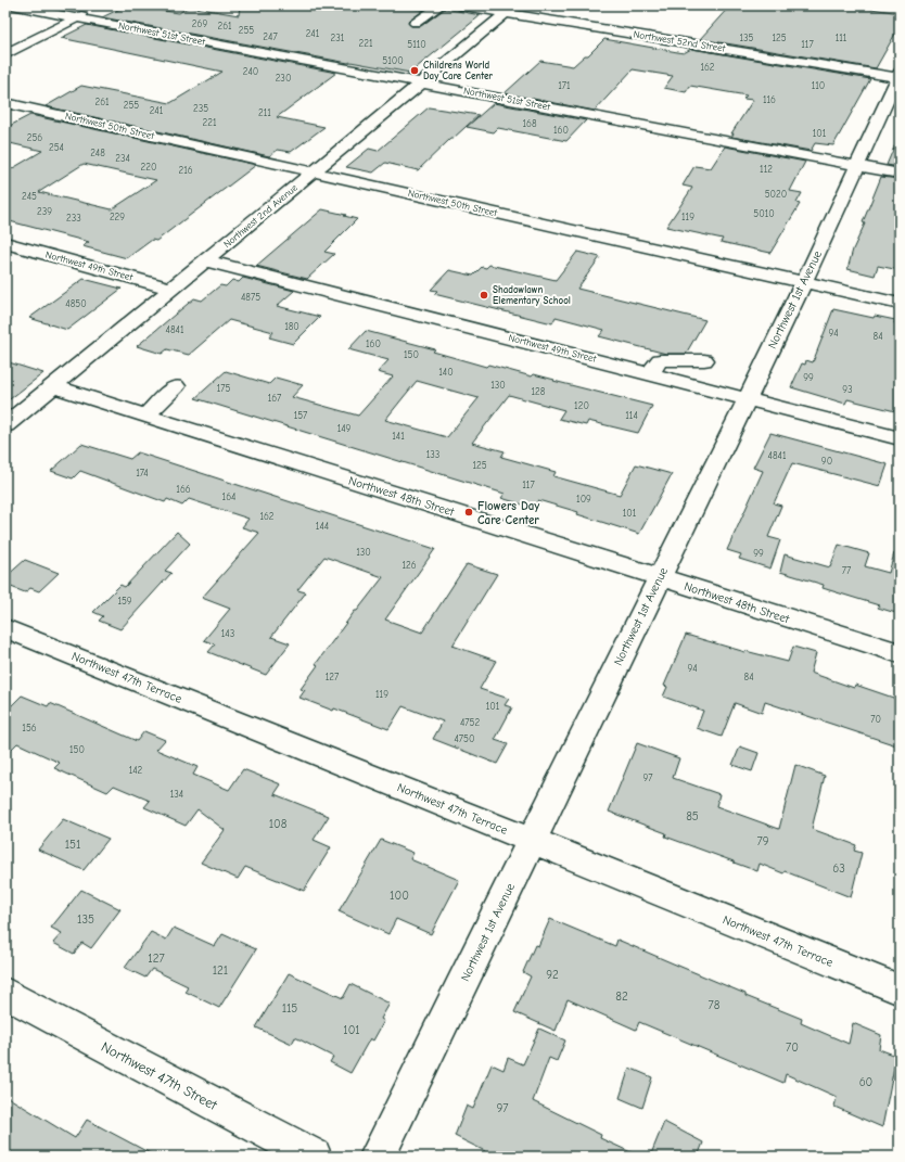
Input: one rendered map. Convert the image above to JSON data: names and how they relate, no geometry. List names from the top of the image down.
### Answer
{
  "streets": {
    "street": [
      "Northwest 51st Street",
      "Northwest 52nd Street",
      "Northwest 50th Street",
      "Northwest 2nd Avenue",
      "Northwest 49th Street",
      "Northwest 1st Avenue",
      "Northwest 48th Street",
      "Northwest 47th Terrace",
      "Northwest 47th Street"
    ]
  },
  "crossings": [
    ["Northwest 51st Street", "Northwest 2nd Avenue"],
    ["Northwest 51st Street", "Northwest 1st Avenue"],
    ["Northwest 52nd Street", "Northwest 2nd Avenue"],
    ["Northwest 52nd Street", "Northwest 1st Avenue"],
    ["Northwest 50th Street", "Northwest 2nd Avenue"],
    ["Northwest 50th Street", "Northwest 1st Avenue"],
    ["Northwest 2nd Avenue", "Northwest 49th Street"],
    ["Northwest 2nd Avenue", "Northwest 48th Street"],
    ["Northwest 49th Street", "Northwest 1st Avenue"],
    ["Northwest 1st Avenue", "Northwest 48th Street"],
    ["Northwest 1st Avenue", "Northwest 47th Terrace"]
  ],
  "places": ["Childrens World Day Care Center", "Shadowlawn Elementary School", "Flowers Day Care Center"],
  "house_numbers": [
    "269",
    "261",
    "255",
    "241",
    "247",
    "231",
    "135",
    "125",
    "111",
    "221",
    "5110",
    "117",
    "5100",
    "162",
    "240",
    "230",
    "171",
    "110",
    "116",
    "261",
    "255",
    "235",
    "241",
    "211",
    "221",
    "168",
    "160",
    "101",
    "256",
    "254",
    "248",
    "234",
    "220",
    "112",
    "216",
    "5020",
    "245",
    "239",
    "5010",
    "229",
    "119",
    "233",
    "4875",
    "4850",
    "180",
    "4841",
    "94",
    "84",
    "160",
    "150",
    "140",
    "99",
    "130",
    "175",
    "93",
    "128",
    "167",
    "120",
    "157",
    "114",
    "149",
    "141",
    "133",
    "4841",
    "90",
    "125",
    "174",
    "117",
    "166",
    "164",
    "109",
    "101",
    "162",
    "144",
    "130",
    "99",
    "126",
    "77",
    "159",
    "143",
    "94",
    "127",
    "84",
    "119",
    "101",
    "70",
    "4752",
    "156",
    "4750",
    "150",
    "142",
    "97",
    "134",
    "85",
    "108",
    "79",
    "151",
    "63",
    "100",
    "135",
    "127",
    "121",
    "92",
    "82",
    "78",
    "115",
    "101",
    "70",
    "60",
    "97"
  ]
}
